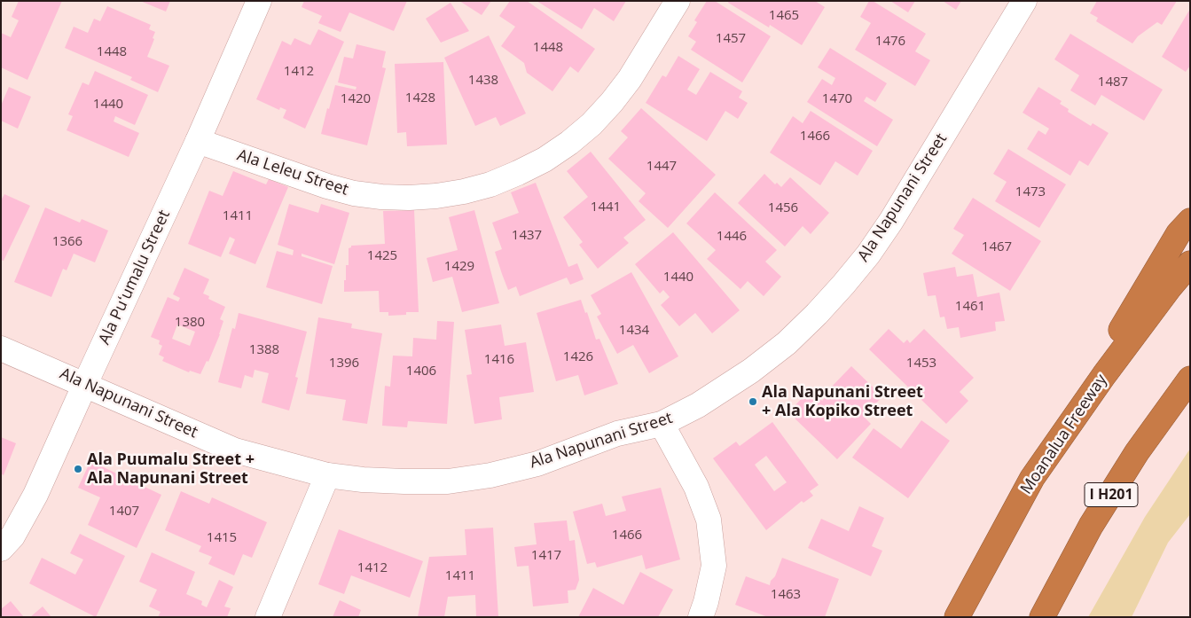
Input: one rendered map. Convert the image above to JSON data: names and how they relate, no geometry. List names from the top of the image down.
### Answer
{
  "streets": {
    "highway": ["Moanalua Freeway", "I H201"],
    "street": ["Ala Leleu Street", "Ala Napunani Street", "Ala Puʻumalu Street"]
  },
  "crossings": [
    ["Ala Leleu Street", "Ala Puʻumalu Street"],
    ["Ala Napunani Street", "Ala Puʻumalu Street"]
  ],
  "places": ["Ala Napunani Street + Ala Kopiko Street", "Ala Puumalu Street + Ala Napunani Street"],
  "house_numbers": [
    "1465",
    "1457",
    "1476",
    "1448",
    "1448",
    "1412",
    "1438",
    "1487",
    "1428",
    "1420",
    "1470",
    "1440",
    "1466",
    "1447",
    "1473",
    "1441",
    "1456",
    "1411",
    "1437",
    "1446",
    "1366",
    "1467",
    "1425",
    "1429",
    "1440",
    "1461",
    "1380",
    "1434",
    "1388",
    "1426",
    "1416",
    "1396",
    "1453",
    "1406",
    "1407",
    "1466",
    "1415",
    "1417",
    "1412",
    "1411",
    "1463"
  ]
}
